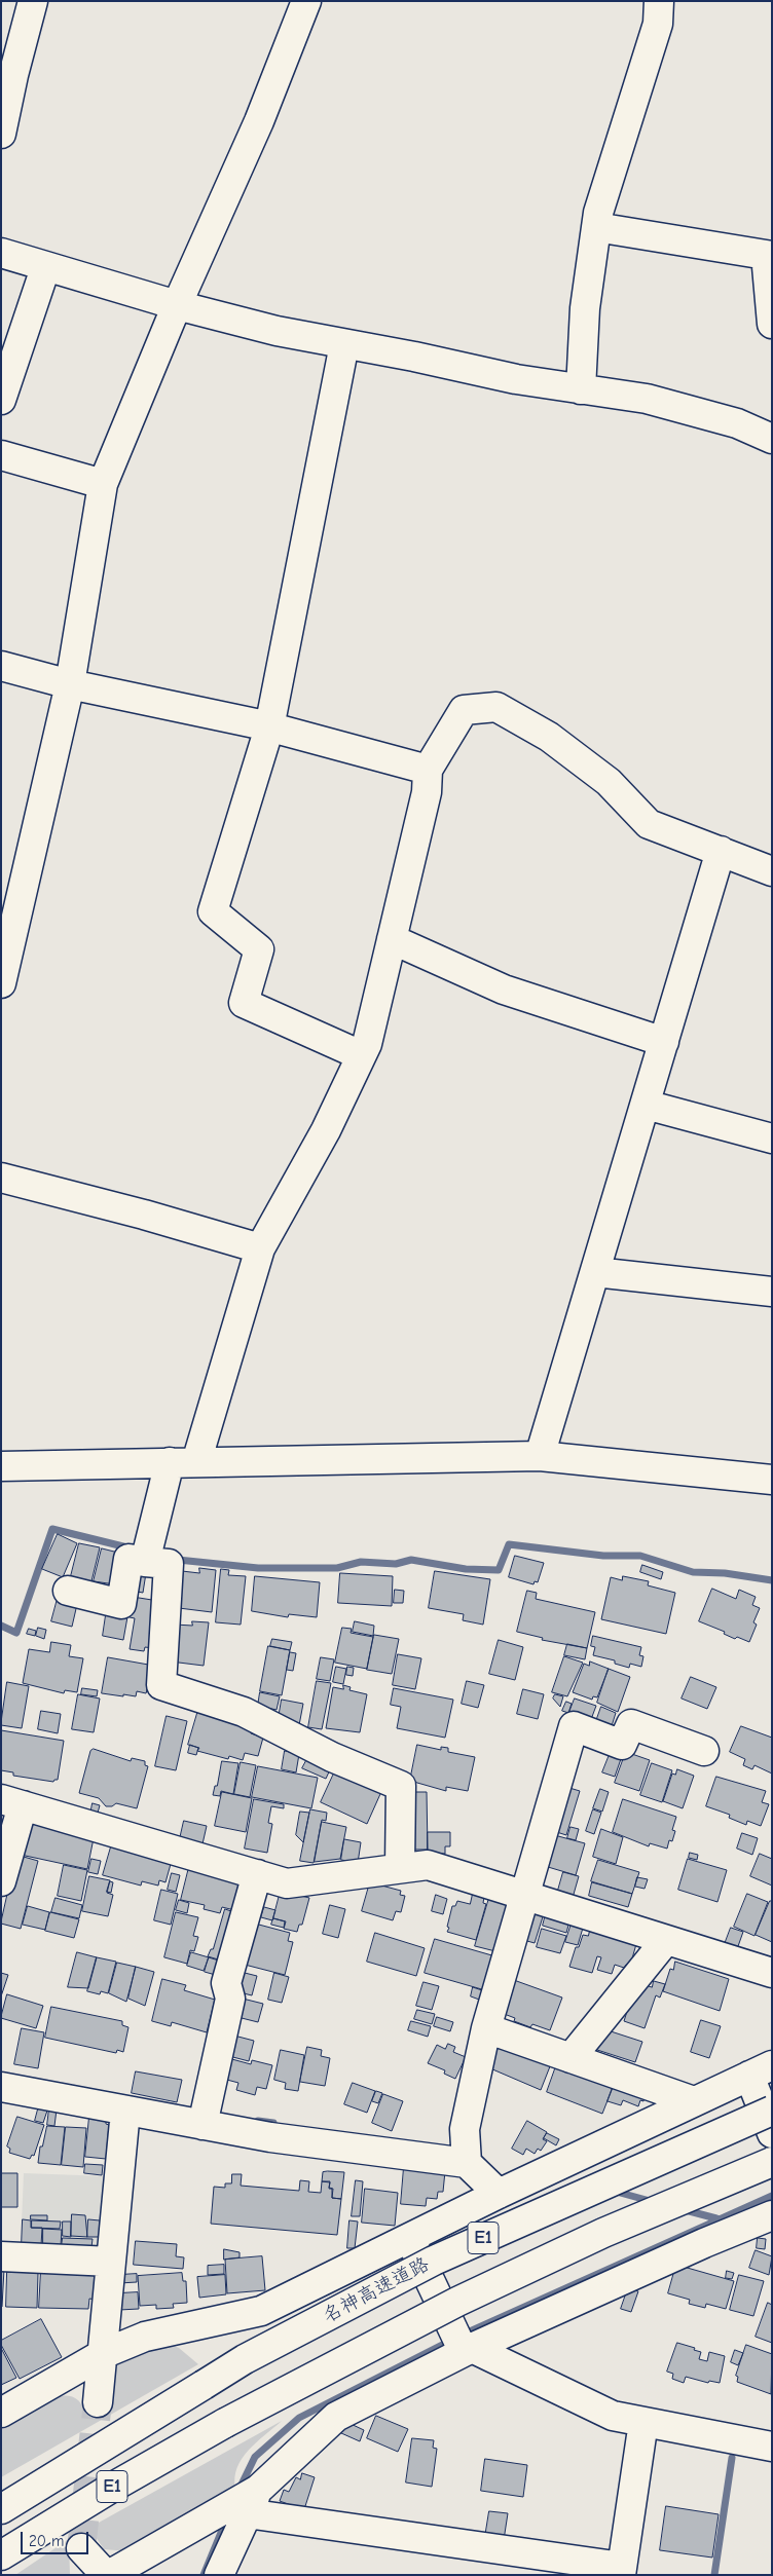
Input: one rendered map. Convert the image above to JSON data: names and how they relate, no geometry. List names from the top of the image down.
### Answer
{
  "streets": {
    "main road": ["E1", "名神高速道路"]
  },
  "scale_bar": "20 m"
}
